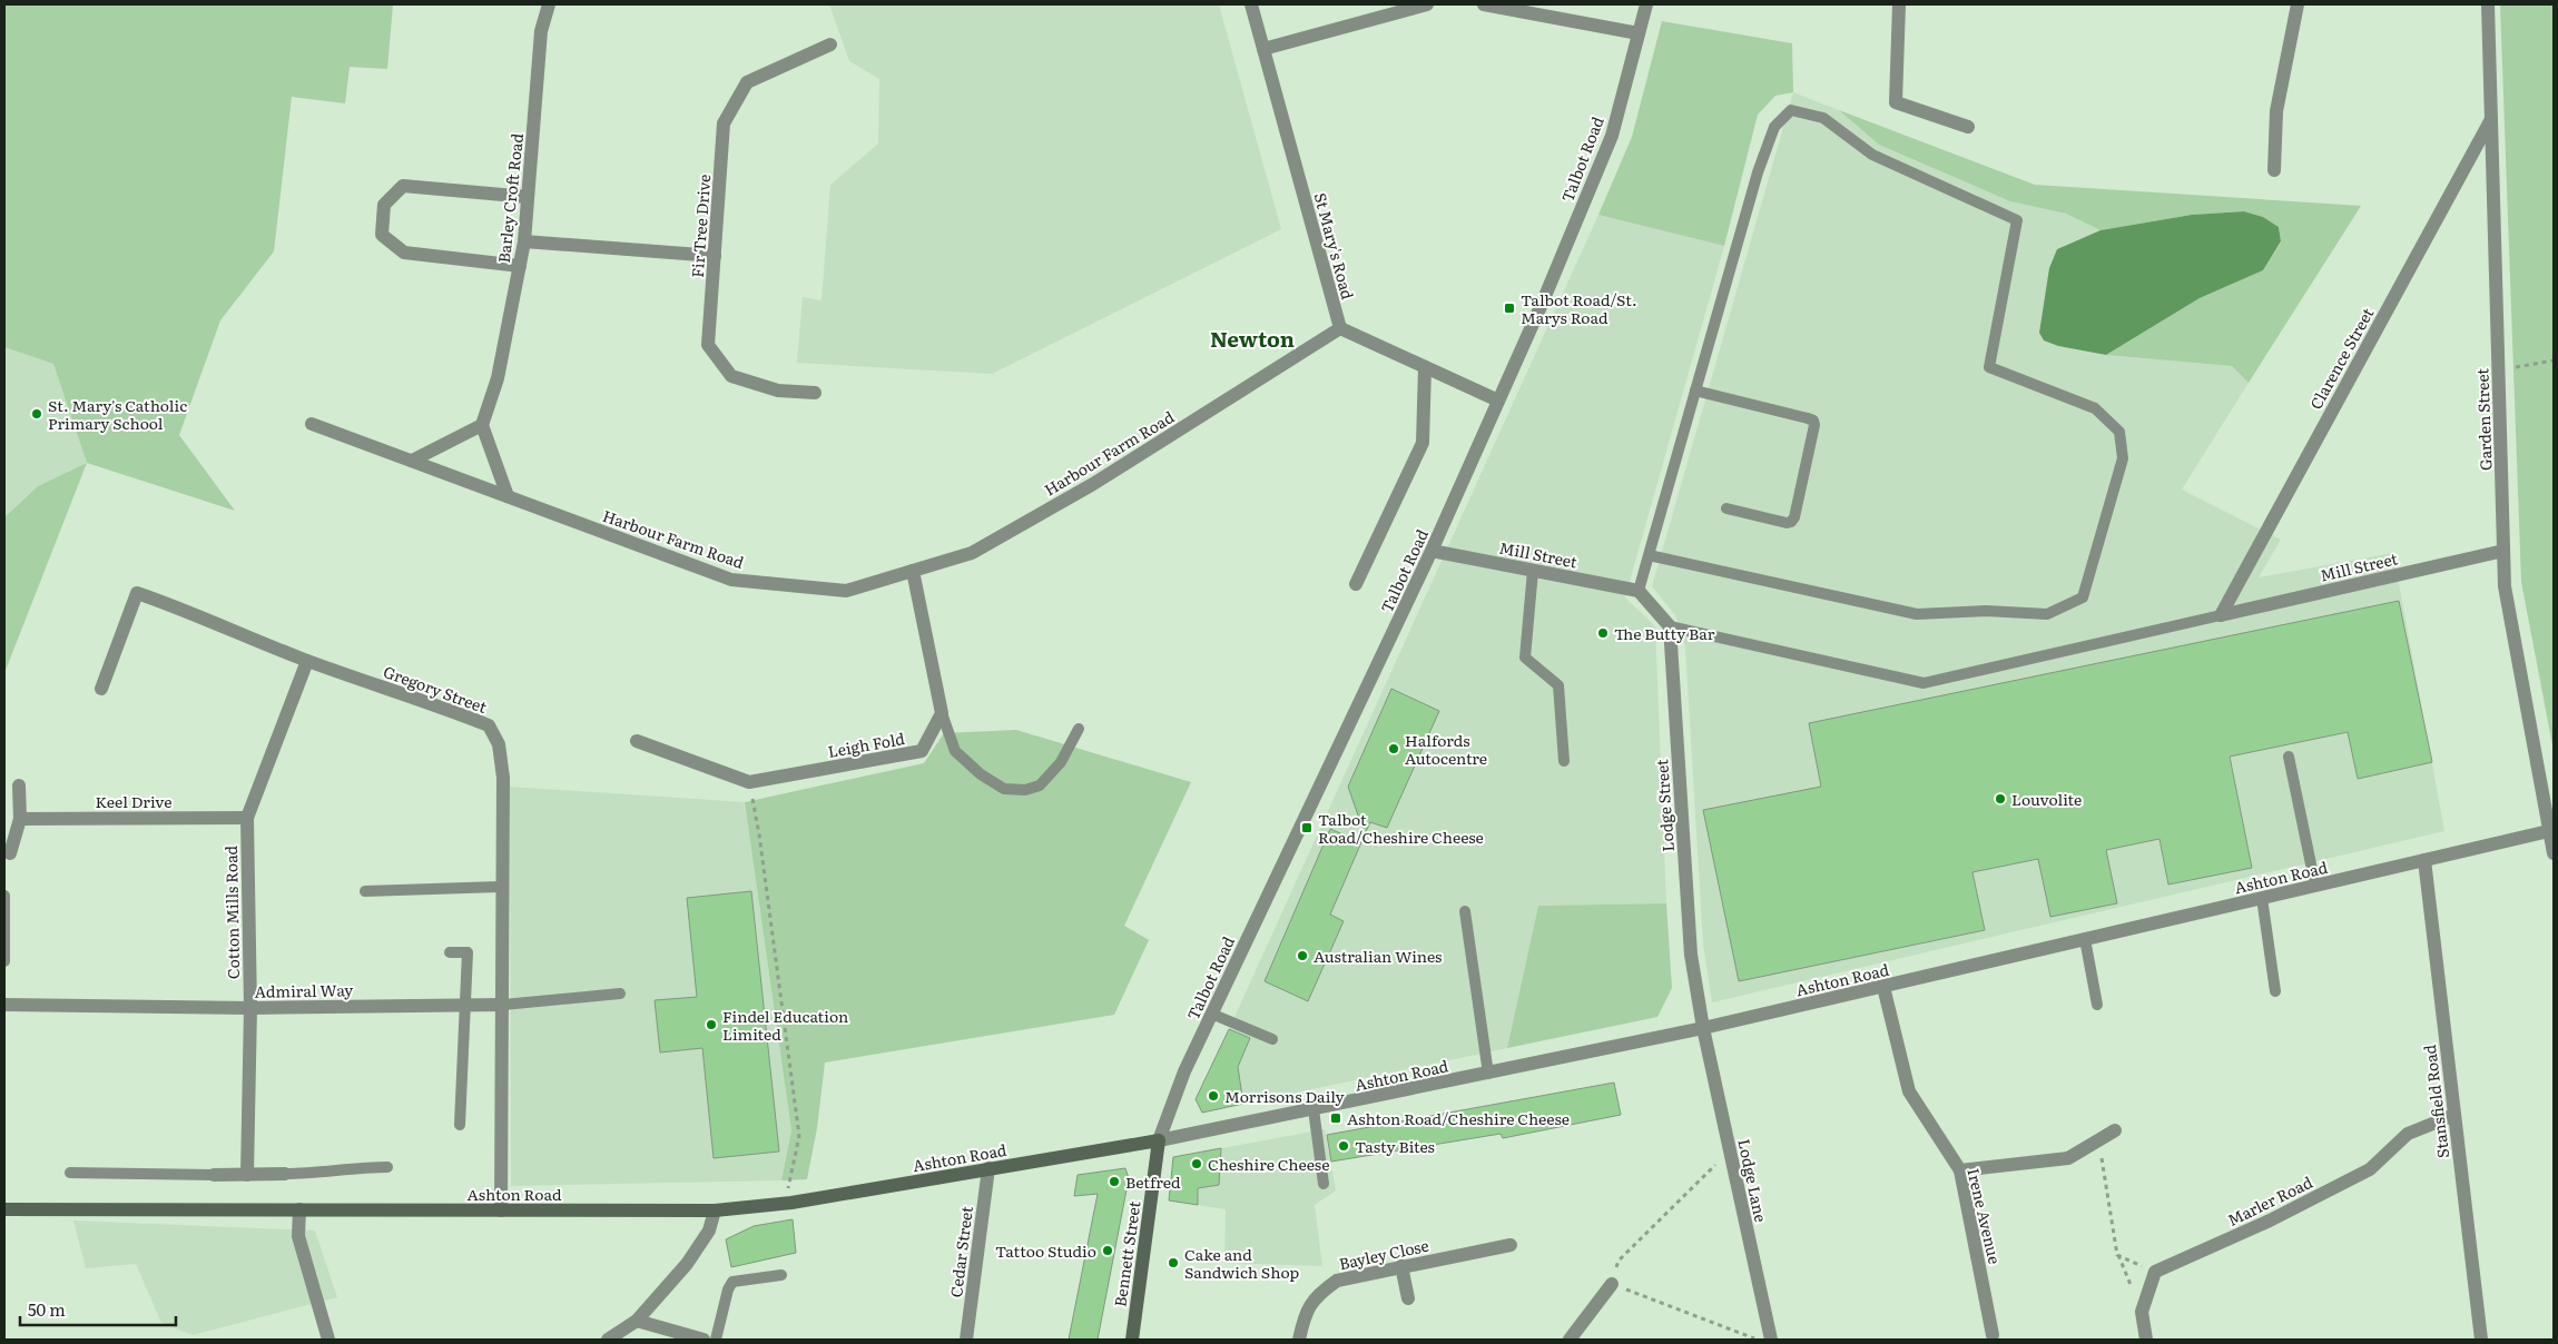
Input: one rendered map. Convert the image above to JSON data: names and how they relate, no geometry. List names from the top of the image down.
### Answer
{
  "streets": {
    "main road": ["Ashton Road", "Bennett Street"],
    "street": [
      "Talbot Road",
      "Barley Croft Road",
      "Fir Tree Drive",
      "St Mary's Road",
      "Clarence Street",
      "Garden Street",
      "Harbour Farm Road",
      "Mill Street",
      "Gregory Street",
      "Leigh Fold",
      "Keel Drive",
      "Lodge Street",
      "Cotton Mills Road",
      "Admiral Way",
      "Stansfield Road",
      "Lodge Lane",
      "Marler Road",
      "Irene Avenue",
      "Cedar Street",
      "Bayley Close"
    ]
  },
  "crossings": [
    ["Talbot Road", "Mill Street"],
    ["Talbot Road", "Ashton Road"],
    ["Talbot Road", "Bennett Street"],
    ["St Mary's Road", "Harbour Farm Road"],
    ["Clarence Street", "Garden Street"],
    ["Clarence Street", "Mill Street"],
    ["Garden Street", "Mill Street"],
    ["Garden Street", "Ashton Road"],
    ["Gregory Street", "Ashton Road"],
    ["Gregory Street", "Cotton Mills Road"],
    ["Gregory Street", "Admiral Way"],
    ["Keel Drive", "Cotton Mills Road"],
    ["Lodge Street", "Ashton Road"],
    ["Lodge Street", "Lodge Lane"],
    ["Ashton Road", "Stansfield Road"],
    ["Ashton Road", "Lodge Lane"],
    ["Ashton Road", "Irene Avenue"],
    ["Ashton Road", "Cedar Street"],
    ["Ashton Road", "Bennett Street"],
    ["Cotton Mills Road", "Admiral Way"],
    ["Stansfield Road", "Marler Road"]
  ],
  "districts": ["Newton"],
  "places": {
    "transit": ["Talbot Road/St. Marys Road", "Talbot Road/Cheshire Cheese", "Ashton Road/Cheshire Cheese"],
    "other": [
      "St. Mary's Catholic Primary School",
      "The Butty Bar",
      "Halfords Autocentre",
      "Louvolite",
      "Australian Wines",
      "Findel Education Limited",
      "Morrisons Daily",
      "Tasty Bites",
      "Cheshire Cheese",
      "Betfred",
      "Tattoo Studio",
      "Cake and Sandwich Shop"
    ]
  },
  "scale_bar": "50 m"
}
